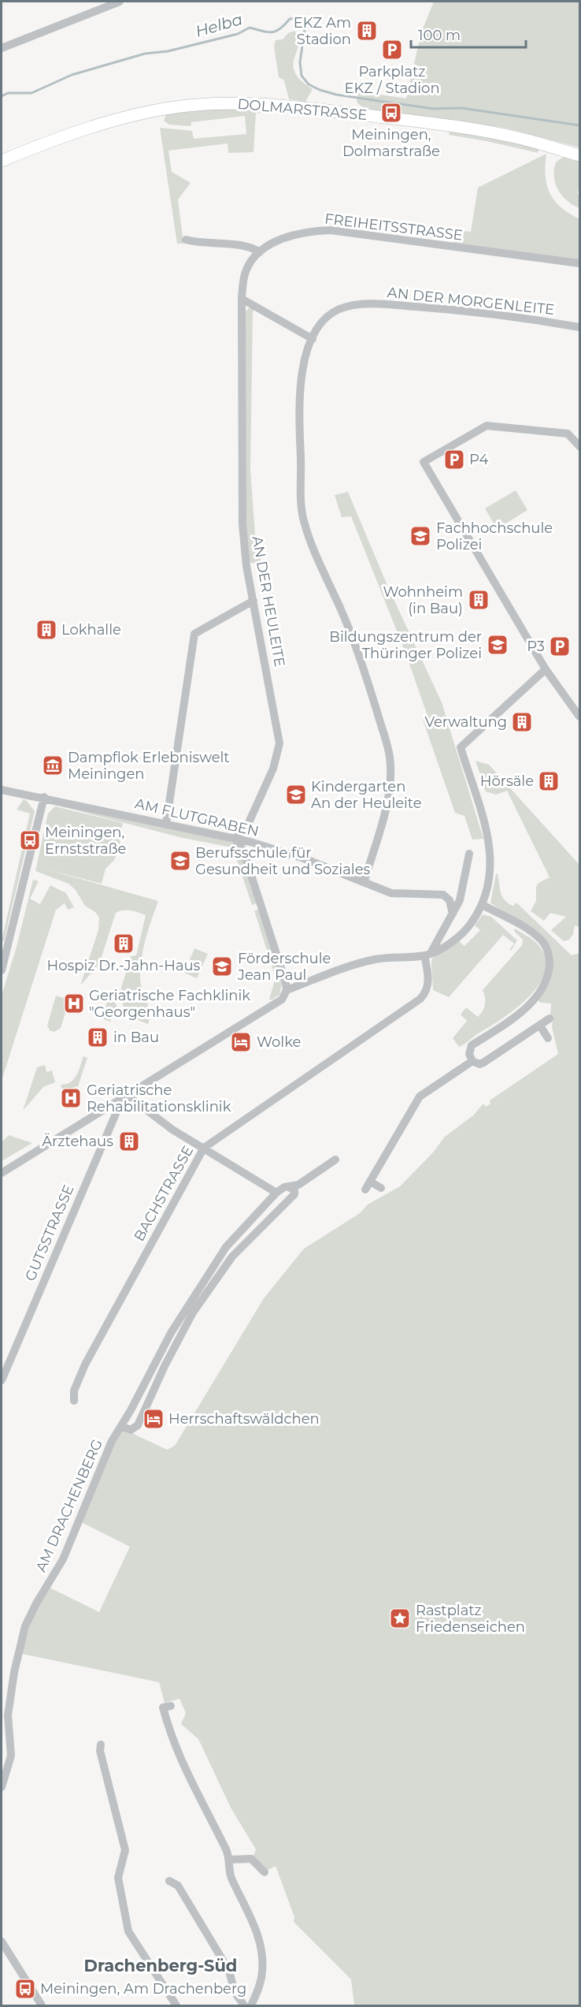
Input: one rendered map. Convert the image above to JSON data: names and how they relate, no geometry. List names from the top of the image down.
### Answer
{
  "streets": {
    "main road": ["DOLMARSTRASSE"],
    "street": [
      "FREIHEITSSTRASSE",
      "AN DER MORGENLEITE",
      "AN DER HEULEITE",
      "AM FLUTGRABEN",
      "BACHSTRASSE",
      "GUTSSTRASSE",
      "AM DRACHENBERG"
    ]
  },
  "crossings": [
    ["FREIHEITSSTRASSE", "AN DER HEULEITE"],
    ["AN DER MORGENLEITE", "AM FLUTGRABEN"],
    ["AN DER HEULEITE", "AM FLUTGRABEN"]
  ],
  "districts": ["Drachenberg-Süd"],
  "water": ["Helba"],
  "places": {
    "building": [
      "EKZ Am Stadion",
      "Wohnheim (in Bau)",
      "Lokhalle",
      "Verwaltung",
      "Hörsäle",
      "Hospiz Dr.-Jahn-Haus",
      "in Bau",
      "Ärztehaus"
    ],
    "parking": ["Parkplatz EKZ / Stadion", "P4", "P3"],
    "bus stop": ["Meiningen, Dolmarstraße", "Meiningen, Ernststraße", "Meiningen, Am Drachenberg"],
    "school or university": [
      "Fachhochschule Polizei",
      "Bildungszentrum der Thüringer Polizei",
      "Kindergarten An der Heuleite",
      "Berufsschule für Gesundheit und Soziales",
      "Förderschule Jean Paul"
    ],
    "museum": ["Dampflok Erlebniswelt Meiningen"],
    "hospital": ["Geriatrische Fachklinik \"Georgenhaus\"", "Geriatrische Rehabilitationsklinik"],
    "hotel": ["Wolke", "Herrschaftswäldchen"],
    "place": ["Rastplatz Friedenseichen"]
  },
  "scale_bar": "100 m"
}
